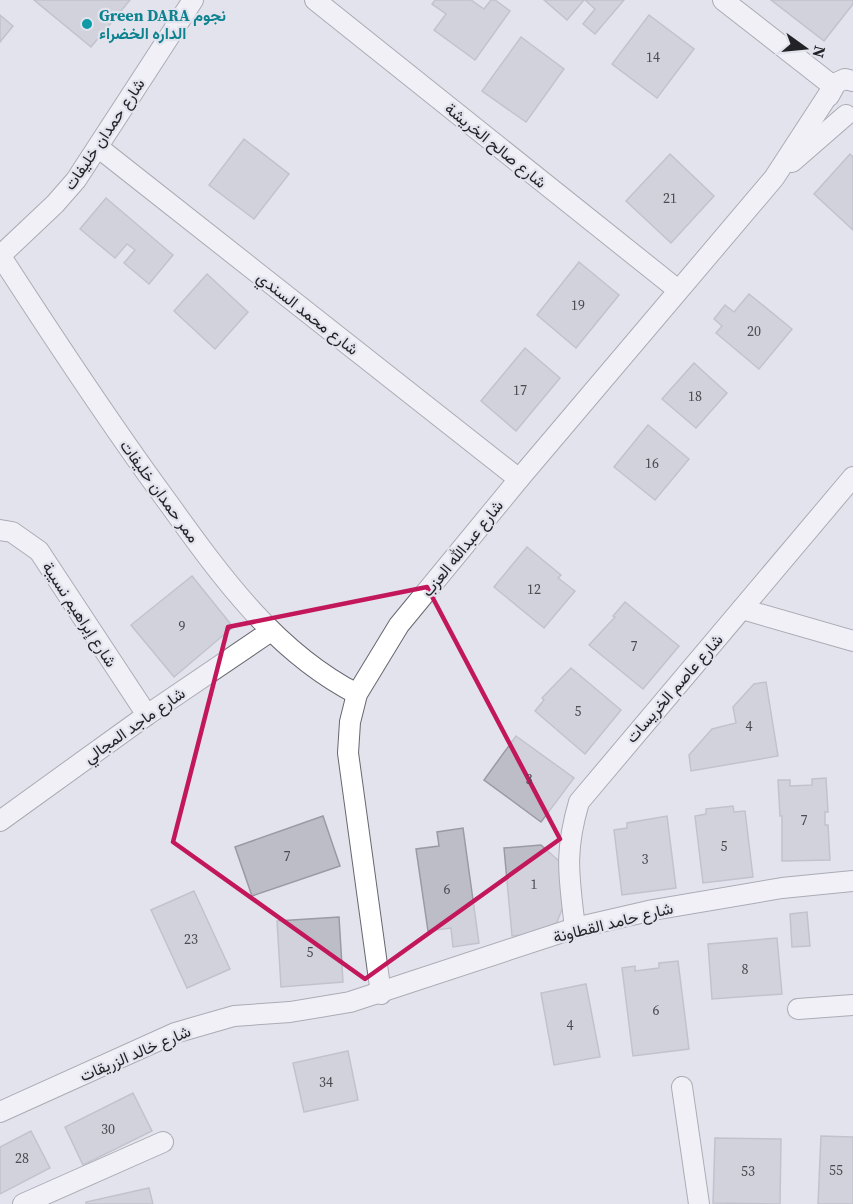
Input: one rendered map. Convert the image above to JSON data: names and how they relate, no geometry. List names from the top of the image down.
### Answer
{
  "streets": {
    "street": [
      "شارع حمدان خليفات",
      "شارع صالح الخريشة",
      "شارع محمد السندي",
      "ممر حمدان خليفات",
      "شارع عبدالله العزب",
      "شارع إبراهيم نسيبة",
      "شارع عاصم الخريسات",
      "شارع ماجد المجالي",
      "شارع حامد القطاونة",
      "شارع خالد الزريقات"
    ]
  },
  "crossings": [
    ["شارع حمدان خليفات", "شارع محمد السندي"],
    ["شارع حمدان خليفات", "ممر حمدان خليفات"],
    ["شارع صالح الخريشة", "شارع عبدالله العزب"],
    ["شارع محمد السندي", "شارع عبدالله العزب"],
    ["ممر حمدان خليفات", "شارع عبدالله العزب"],
    ["ممر حمدان خليفات", "شارع ماجد المجالي"],
    ["شارع عبدالله العزب", "شارع حامد القطاونة"],
    ["شارع عبدالله العزب", "شارع خالد الزريقات"],
    ["شارع إبراهيم نسيبة", "شارع ماجد المجالي"],
    ["شارع عاصم الخريسات", "شارع حامد القطاونة"],
    ["شارع حامد القطاونة", "شارع خالد الزريقات"]
  ],
  "places": ["Green DARA نجوم الداره الخضراء"],
  "house_numbers": [
    "14",
    "21",
    "19",
    "20",
    "17",
    "18",
    "16",
    "12",
    "9",
    "7",
    "5",
    "4",
    "3",
    "7",
    "5",
    "7",
    "3",
    "1",
    "6",
    "23",
    "5",
    "8",
    "6",
    "4",
    "34",
    "30",
    "28",
    "55",
    "53"
  ],
  "north": "right"
}
